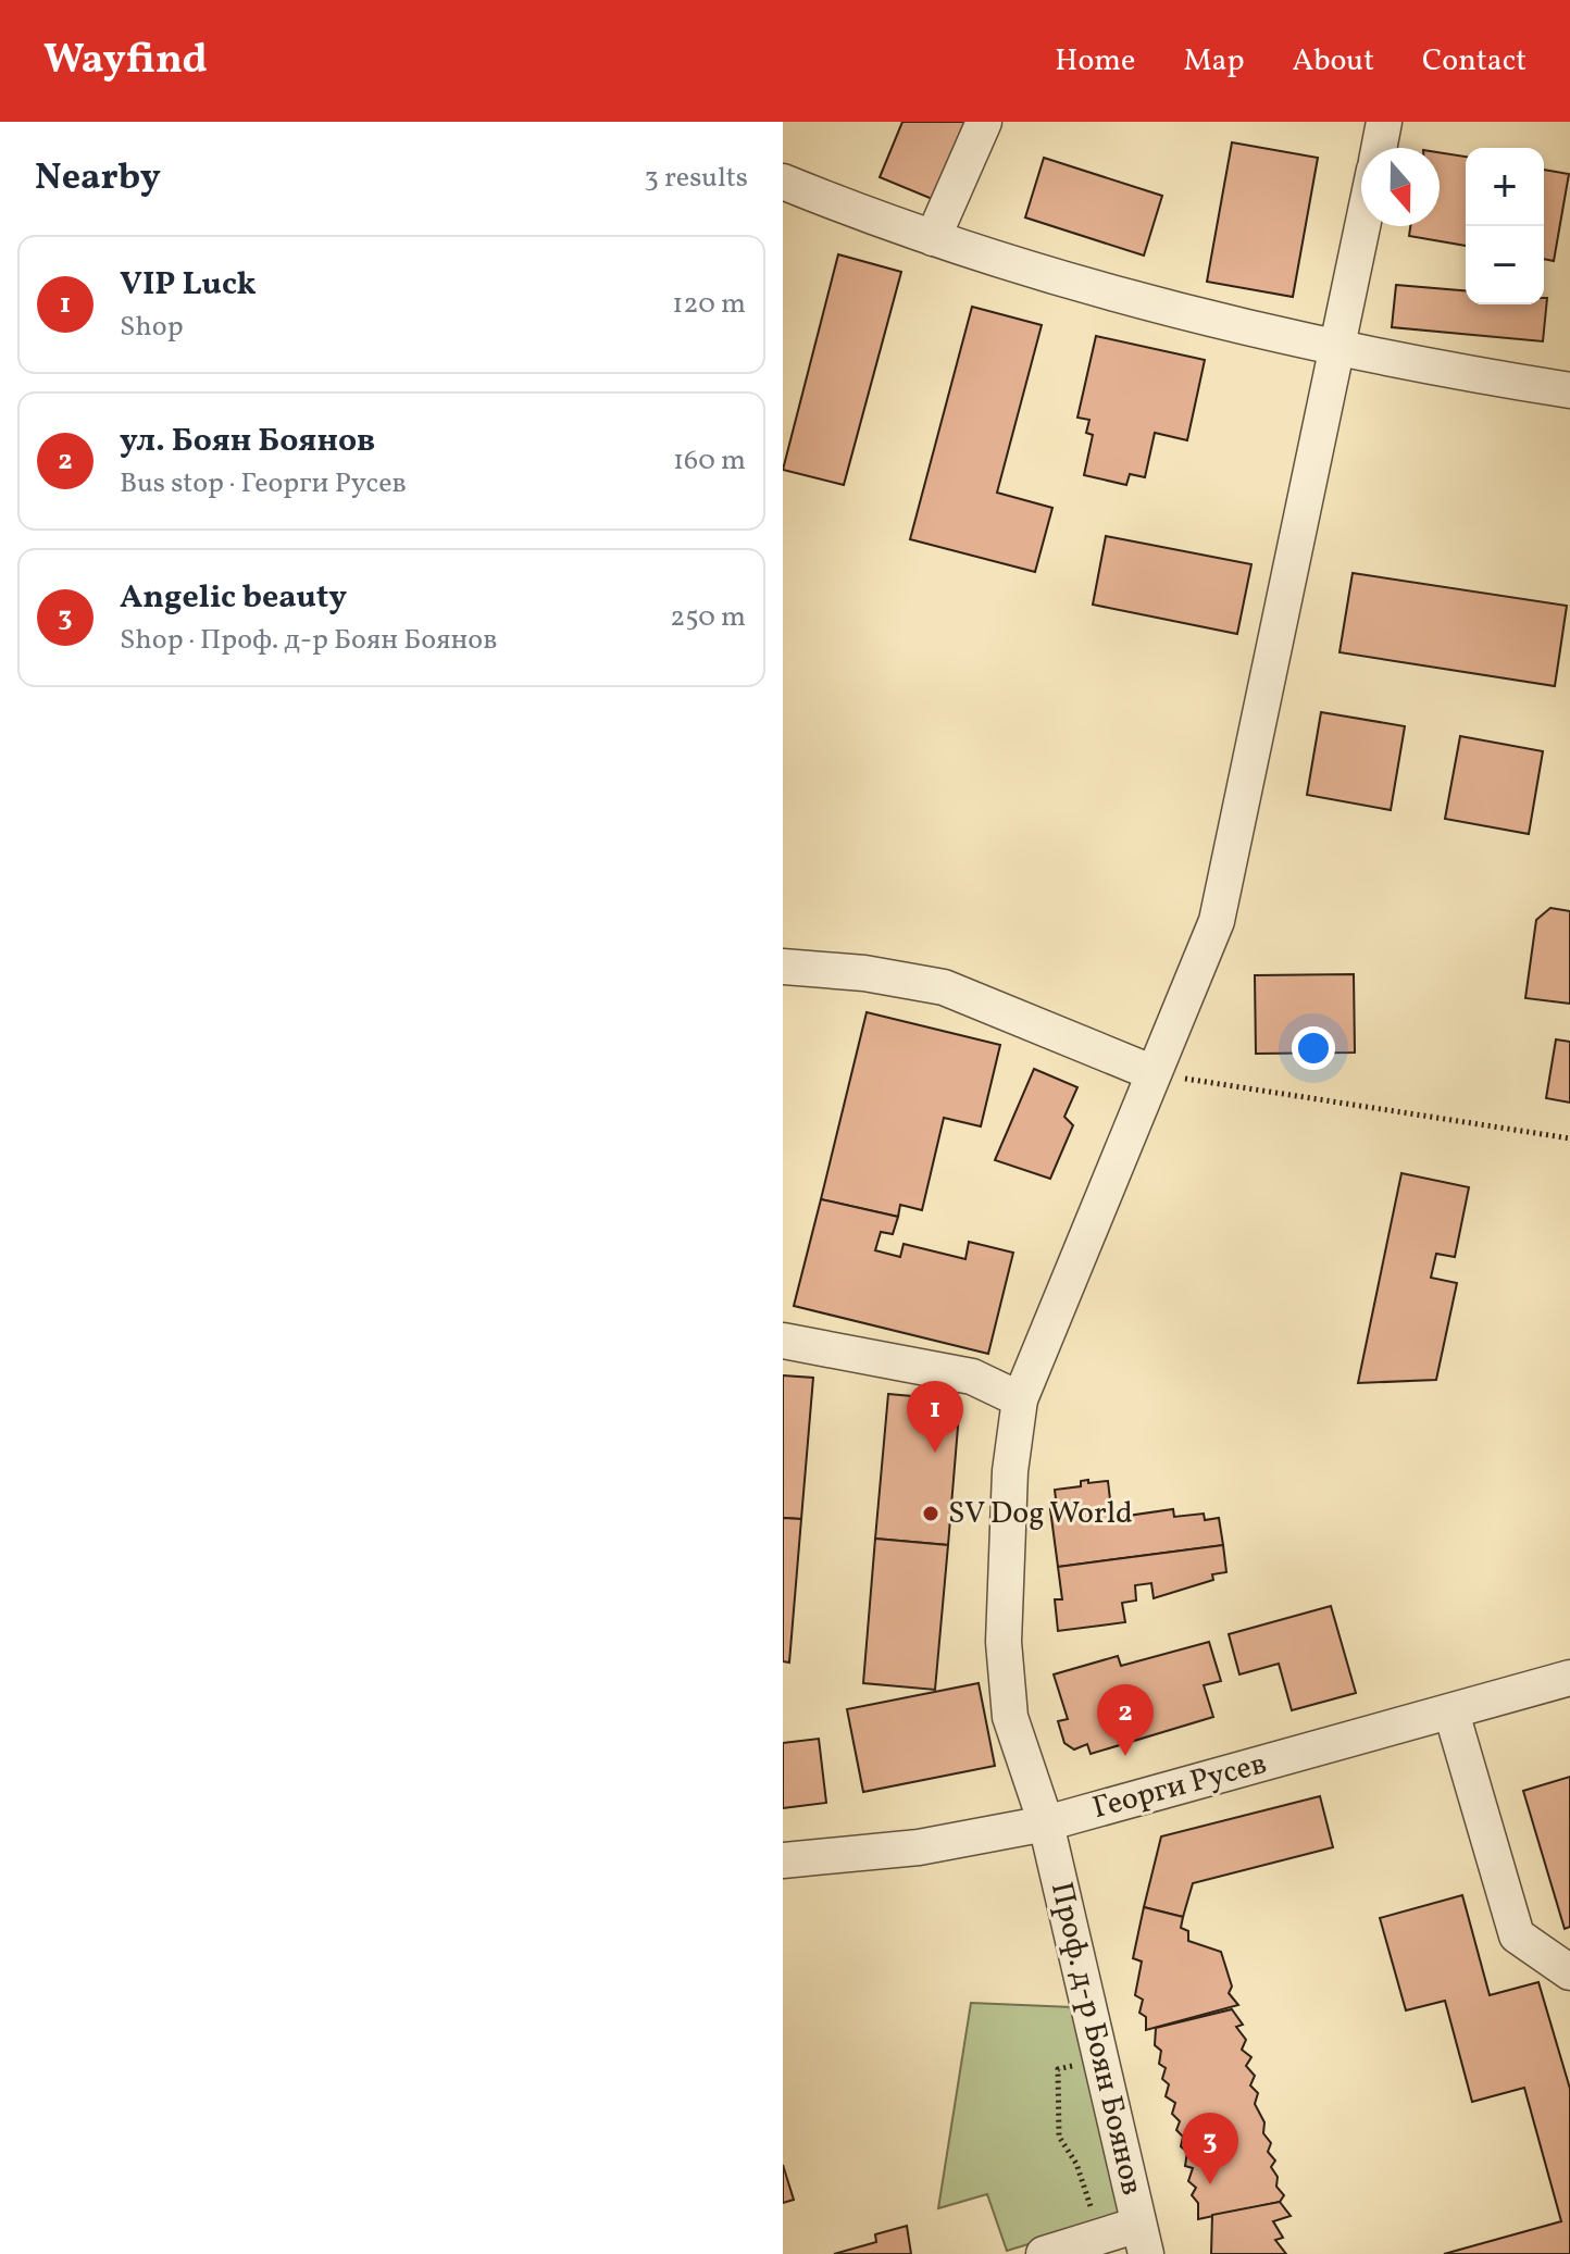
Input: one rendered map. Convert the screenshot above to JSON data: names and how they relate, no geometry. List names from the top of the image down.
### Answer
{
  "streets": {
    "street": ["Георги Русев", "Проф. д-р Боян Боянов"]
  },
  "crossings": [
    ["Георги Русев", "Проф. д-р Боян Боянов"]
  ],
  "places": ["SV Dog World"],
  "north": "bottom",
  "page": {
    "header": "Wayfind",
    "nav": [
      "Home",
      "Map",
      "About",
      "Contact"
    ],
    "heading": ["Nearby", "3 results"],
    "map_buttons": ["+", "−"],
    "list": [
      {
        "mark": "1",
        "name": "VIP Luck",
        "note": "Shop",
        "value": "120 m"
      },
      {
        "mark": "2",
        "name": "ул. Боян Боянов",
        "note": "Bus stop · Георги Русев",
        "value": "160 m"
      },
      {
        "mark": "3",
        "name": "Angelic beauty",
        "note": "Shop · Проф. д-р Боян Боянов",
        "value": "250 m"
      }
    ],
    "pins": ["1", "2", "3"]
  }
}
